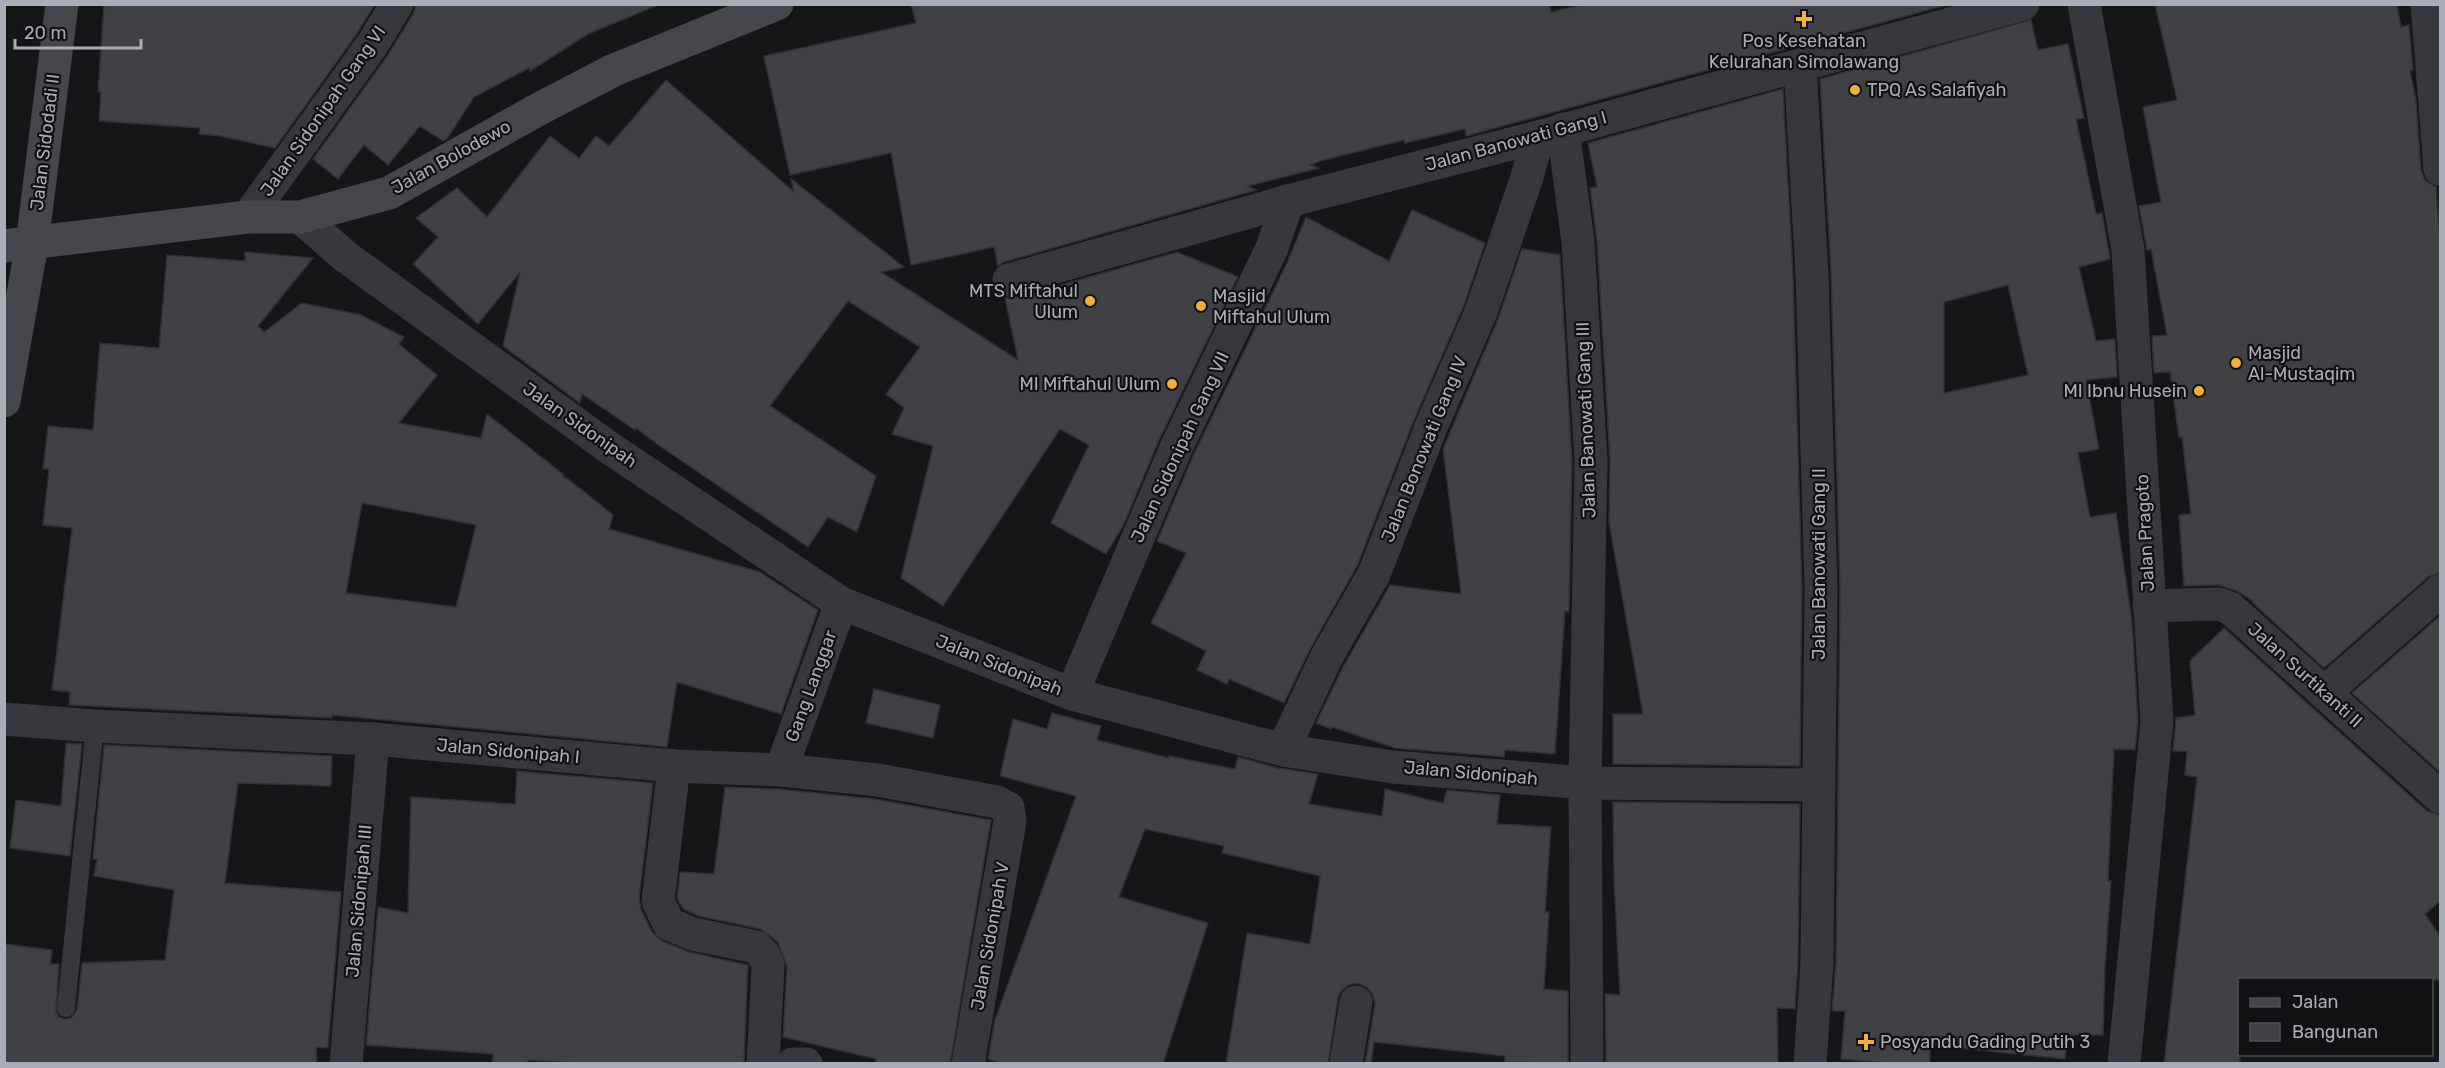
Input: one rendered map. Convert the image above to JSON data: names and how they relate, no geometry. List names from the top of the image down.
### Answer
{
  "streets": {
    "street": [
      "Jalan Sidonipah Gang VI",
      "Jalan Banowati Gang I",
      "Jalan Sidodadi II",
      "Jalan Bolodewo",
      "Jalan Banowati Gang III",
      "Jalan Sidonipah",
      "Jalan Sidonipah Gang VII",
      "Jalan Bonowati Gang IV",
      "Jalan Pragoto",
      "Jalan Banowati Gang II",
      "Jalan Surtikanti II",
      "Gang Langgar",
      "Jalan Sidonipah I",
      "Jalan Sidonipah III",
      "Jalan Sidonipah V"
    ]
  },
  "crossings": [
    ["Jalan Sidonipah Gang VI", "Jalan Bolodewo"],
    ["Jalan Banowati Gang I", "Jalan Banowati Gang III"],
    ["Jalan Banowati Gang I", "Jalan Sidonipah Gang VII"],
    ["Jalan Banowati Gang I", "Jalan Bonowati Gang IV"],
    ["Jalan Banowati Gang I", "Jalan Banowati Gang II"],
    ["Jalan Sidodadi II", "Jalan Bolodewo"],
    ["Jalan Bolodewo", "Jalan Sidonipah"],
    ["Jalan Banowati Gang III", "Jalan Sidonipah"],
    ["Jalan Banowati Gang III", "Jalan Bonowati Gang IV"],
    ["Jalan Sidonipah", "Jalan Sidonipah Gang VII"],
    ["Jalan Sidonipah", "Jalan Bonowati Gang IV"],
    ["Jalan Sidonipah", "Jalan Banowati Gang II"],
    ["Jalan Sidonipah", "Gang Langgar"],
    ["Jalan Pragoto", "Jalan Surtikanti II"],
    ["Gang Langgar", "Jalan Sidonipah I"],
    ["Jalan Sidonipah I", "Jalan Sidonipah III"],
    ["Jalan Sidonipah I", "Jalan Sidonipah V"]
  ],
  "places": {
    "health": ["Pos Kesehatan Kelurahan Simolawang", "Posyandu Gading Putih 3"],
    "other": [
      "TPQ As Salafiyah",
      "MTS Miftahul Ulum",
      "Masjid Miftahul Ulum",
      "Masjid Al-Mustaqim",
      "MI Miftahul Ulum",
      "MI Ibnu Husein"
    ]
  },
  "legend": ["Jalan", "Bangunan"],
  "scale_bar": "20 m"
}
